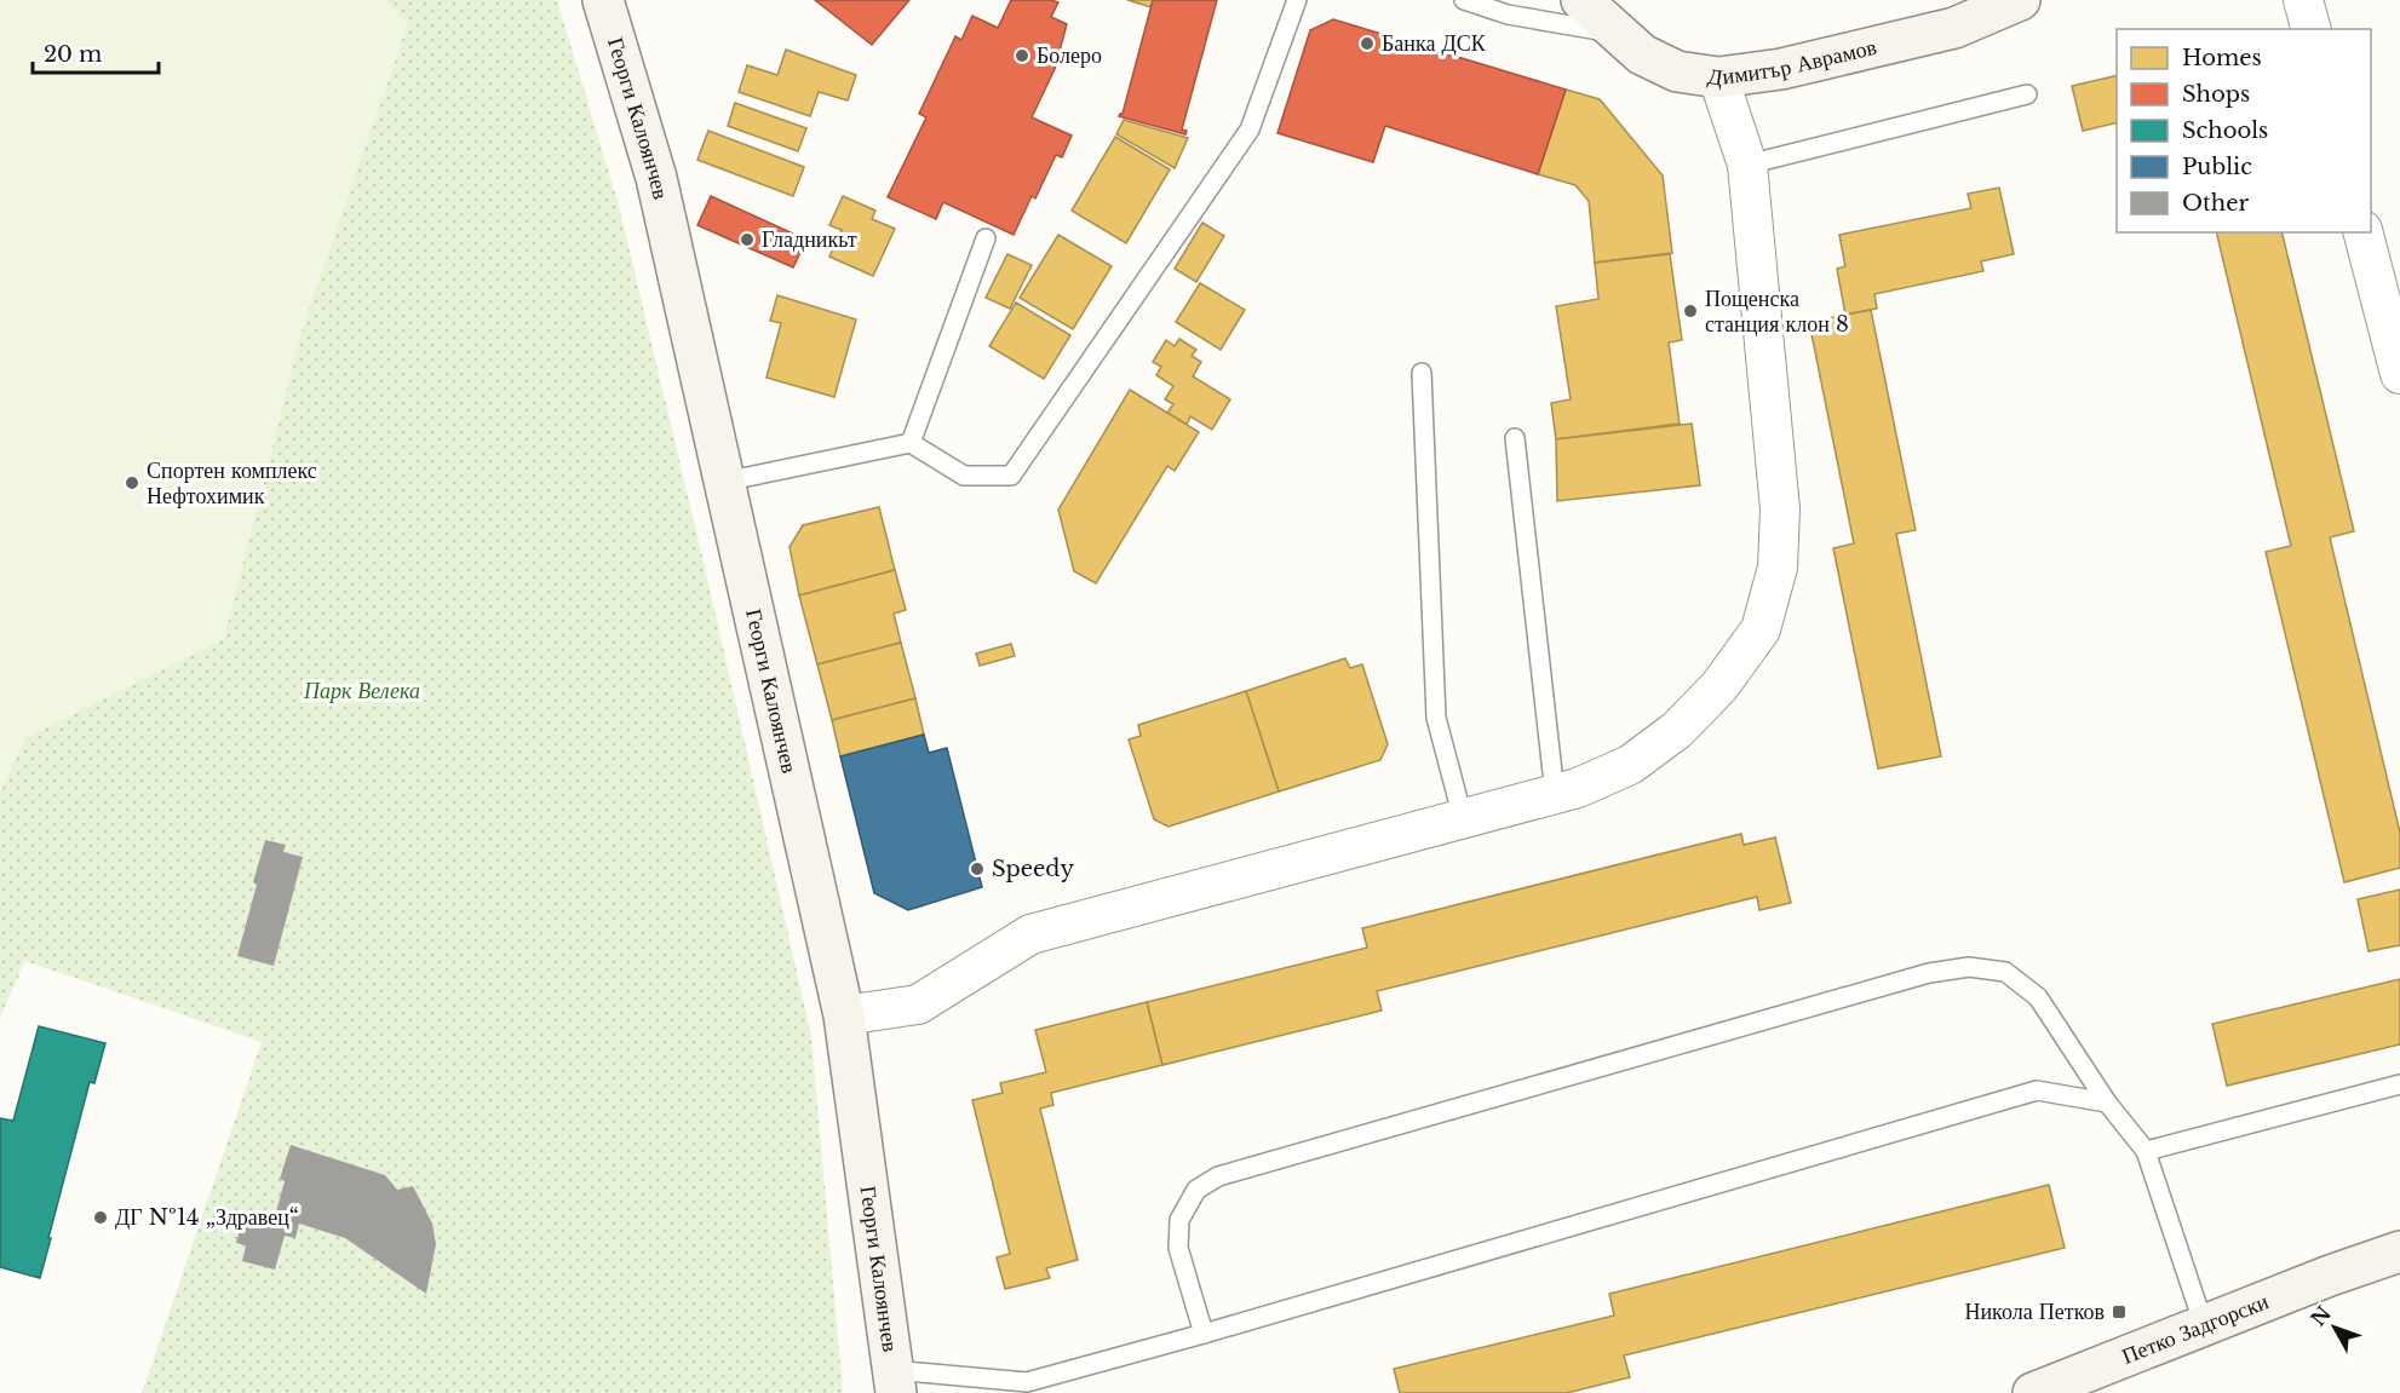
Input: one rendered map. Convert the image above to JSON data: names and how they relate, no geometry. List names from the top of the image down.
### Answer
{
  "streets": {
    "street": ["Димитър Аврамов", "Георги Калоянчев", "Петко Задгорски"]
  },
  "parks": ["Парк Велека"],
  "places": {
    "other": [
      "Банка ДСК",
      "Болеро",
      "Гладникьт",
      "Пощенска станция клон 8",
      "Спортен комплекс Нефтохимик",
      "Speedy",
      "ДГ №14 „Здравец“"
    ],
    "transit": ["Никола Петков"]
  },
  "legend": [
    "Homes",
    "Shops",
    "Schools",
    "Public",
    "Other"
  ],
  "scale_bar": "20 m",
  "north": "top left"
}
